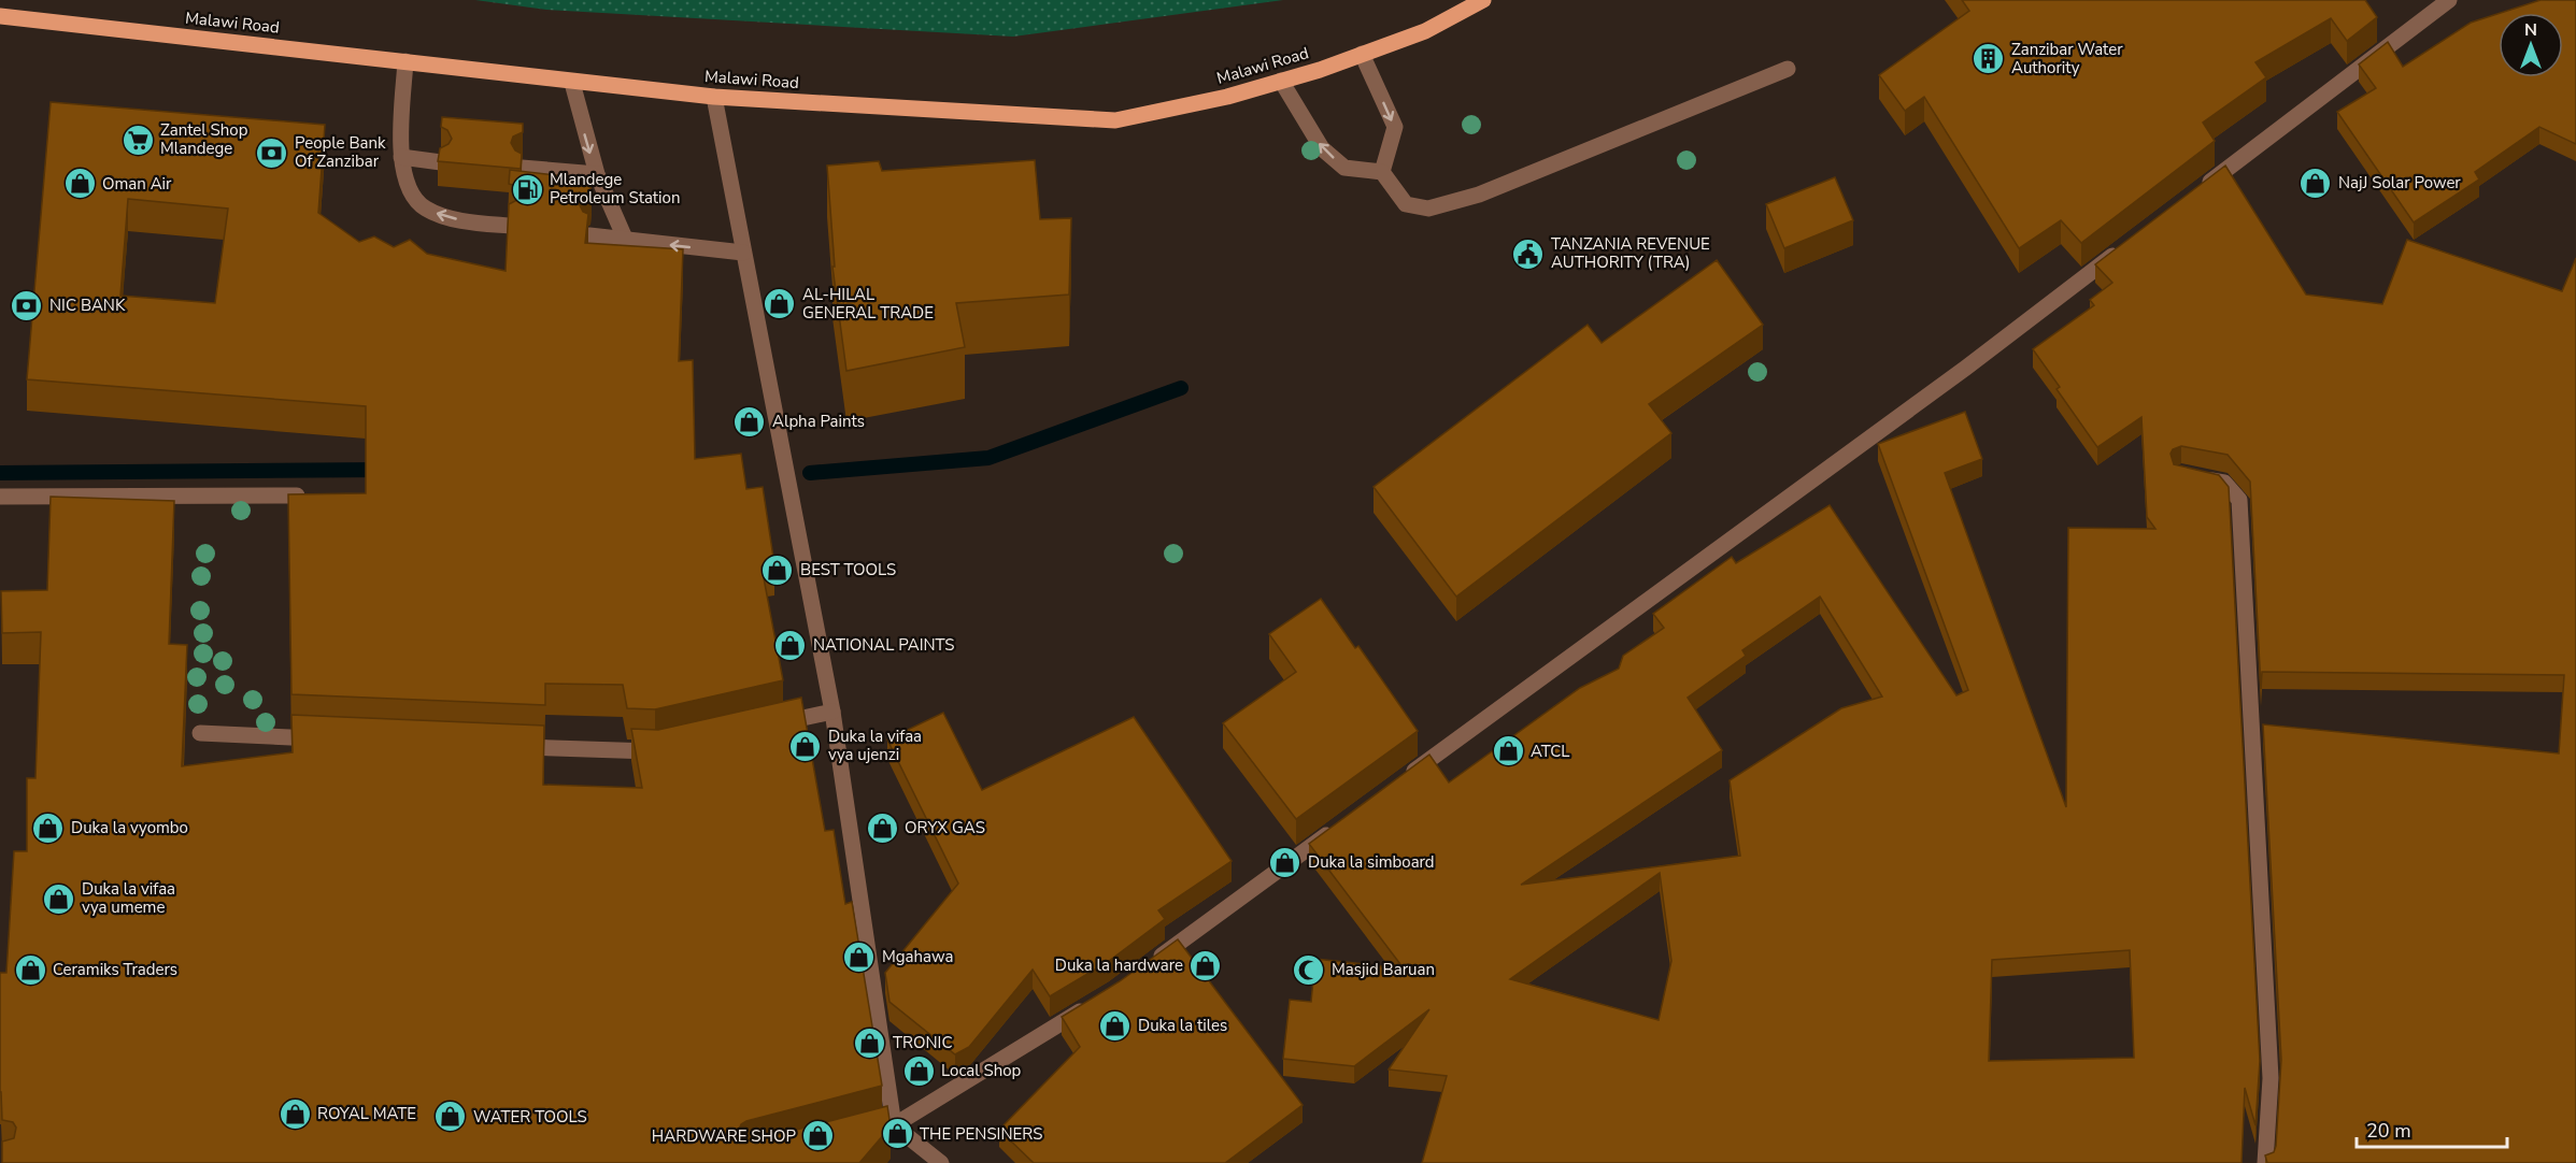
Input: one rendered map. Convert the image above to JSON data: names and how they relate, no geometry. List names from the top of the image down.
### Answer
{
  "streets": {
    "main road": ["Malawi Road"]
  },
  "places": {
    "building": ["Zanzibar Water Authority"],
    "supermarket": ["Zantel Shop Mlandege"],
    "bank": ["People Bank Of Zanzibar", "NIC BANK"],
    "shop": [
      "NajJ Solar Power",
      "Oman Air",
      "AL-HILAL GENERAL TRADE",
      "Alpha Paints",
      "BEST TOOLS",
      "NATIONAL PAINTS",
      "Duka la vifaa vya ujenzi",
      "ATCL",
      "Duka la vyombo",
      "ORYX GAS",
      "Duka la simboard",
      "Duka la vifaa vya umeme",
      "Mgahawa",
      "Duka la hardware",
      "Ceramiks Traders",
      "Duka la tiles",
      "TRONIC",
      "Local Shop",
      "ROYAL MATE",
      "WATER TOOLS",
      "THE PENSINERS",
      "HARDWARE SHOP"
    ],
    "fuel station": ["Mlandege Petroleum Station"],
    "public building": ["TANZANIA REVENUE AUTHORITY (TRA)"],
    "mosque": ["Masjid Baruan"]
  },
  "scale_bar": "20 m",
  "north": "top"
}
